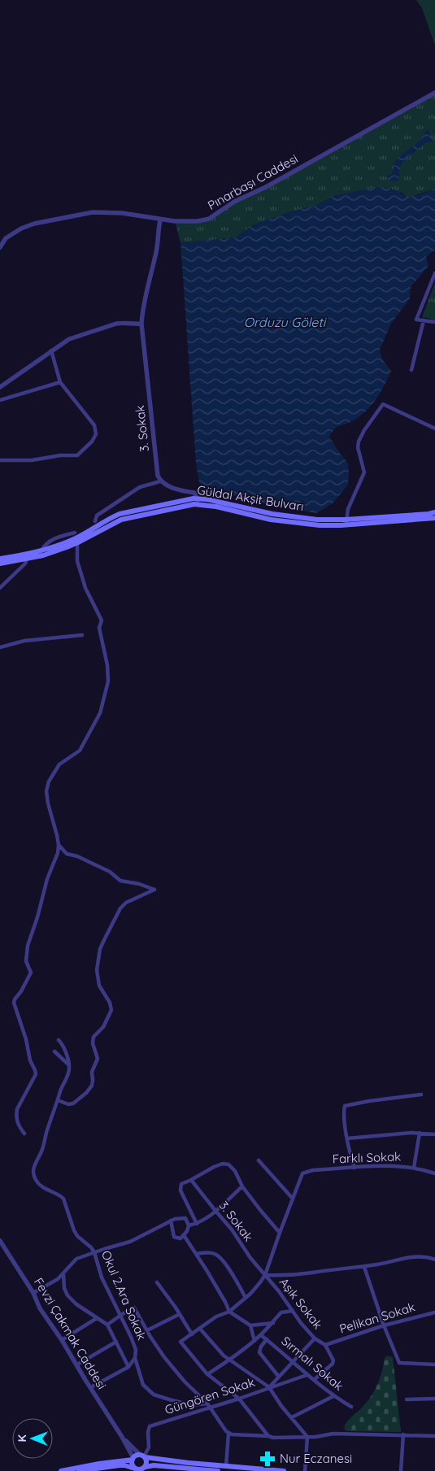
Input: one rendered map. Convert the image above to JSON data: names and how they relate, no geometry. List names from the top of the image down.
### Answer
{
  "streets": {
    "main road": ["Güldal Akşit Bulvarı"],
    "street": [
      "Pınarbaşı Caddesi",
      "3. Sokak",
      "Farklı Sokak",
      "Okul 2.Ara Sokak",
      "Aşık Sokak",
      "Pelikan Sokak",
      "Fevzi Çakmak Caddesi",
      "Sırmalı Sokak",
      "Güngören Sokak"
    ]
  },
  "crossings": [
    ["Pınarbaşı Caddesi", "3. Sokak"],
    ["3. Sokak", "Aşık Sokak"],
    ["Aşık Sokak", "Pelikan Sokak"],
    ["Aşık Sokak", "Sırmalı Sokak"],
    ["Sırmalı Sokak", "Güngören Sokak"]
  ],
  "water": ["Orduzu Göleti"],
  "places": {
    "pharmacy": ["Nur Eczanesi"]
  },
  "north": "left"
}
